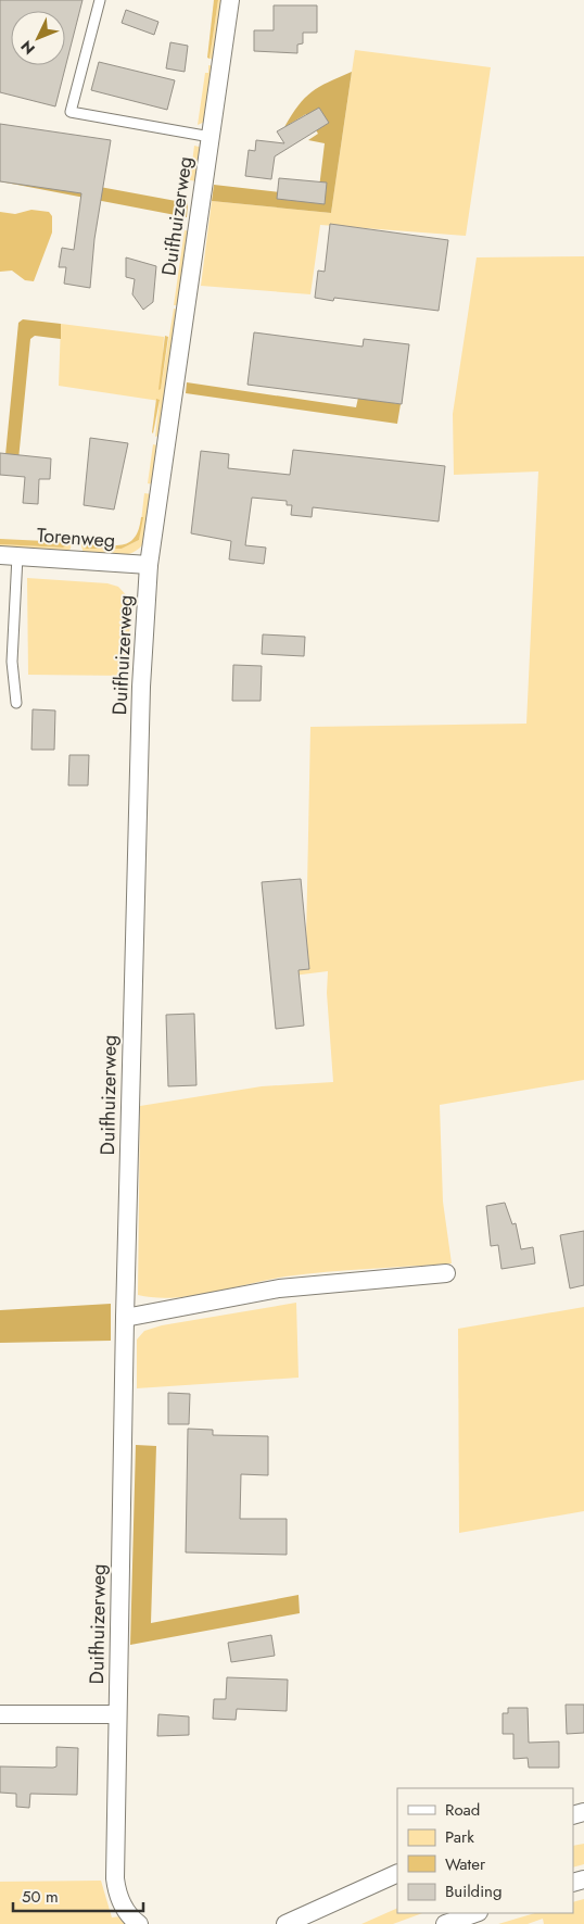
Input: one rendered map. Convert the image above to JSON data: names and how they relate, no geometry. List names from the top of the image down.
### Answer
{
  "streets": {
    "street": ["Duifhuizerweg", "Torenweg"]
  },
  "crossings": [
    ["Duifhuizerweg", "Torenweg"]
  ],
  "legend": [
    "Road",
    "Park",
    "Water",
    "Building"
  ],
  "scale_bar": "50 m",
  "north": "bottom left"
}
